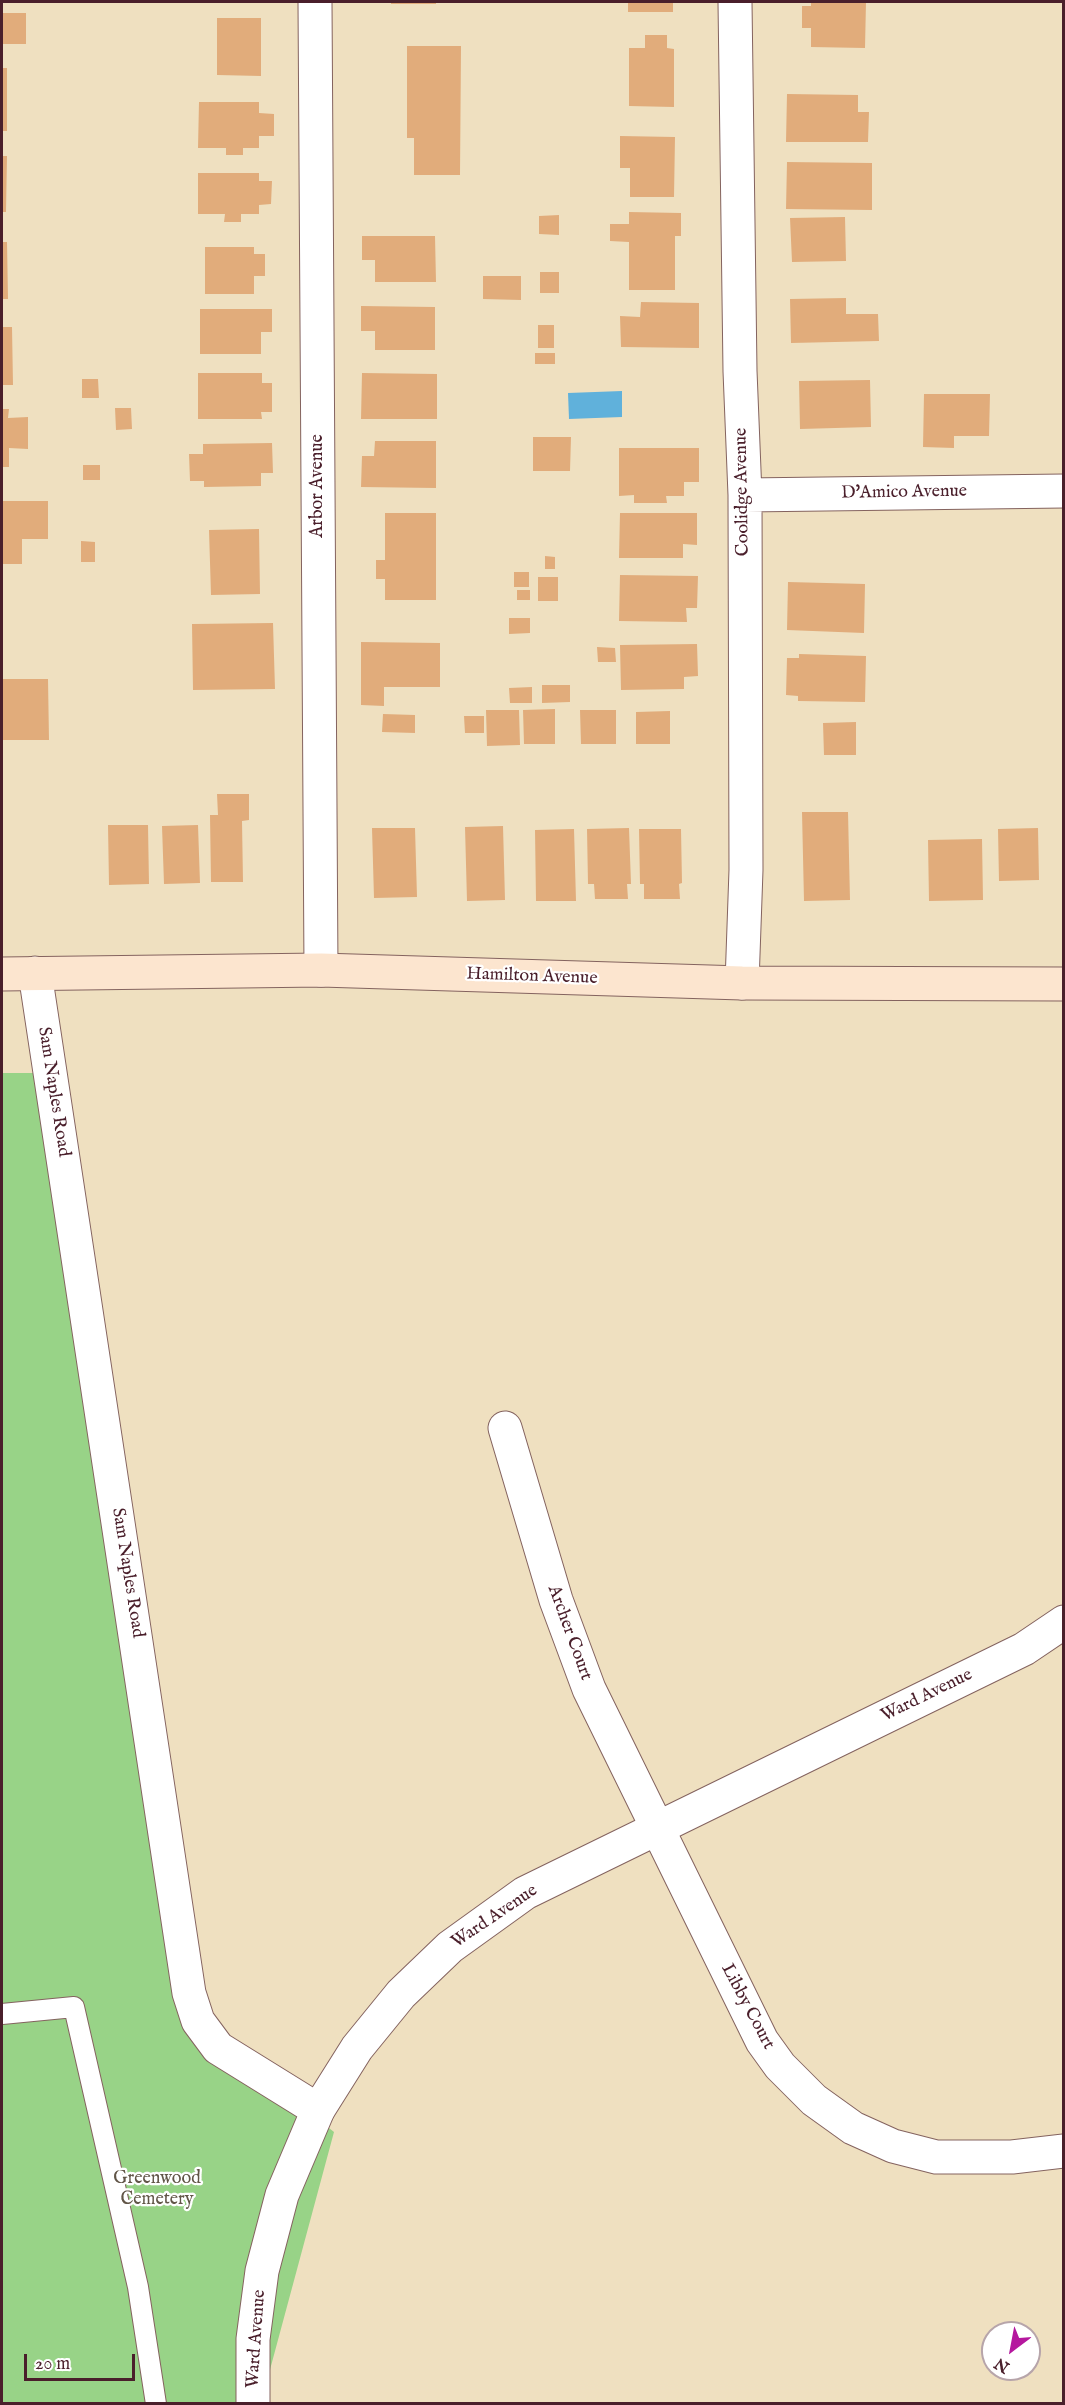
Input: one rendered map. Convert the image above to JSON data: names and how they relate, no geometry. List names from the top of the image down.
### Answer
{
  "streets": {
    "main road": ["Hamilton Avenue"],
    "street": [
      "Arbor Avenue",
      "Coolidge Avenue",
      "D'Amico Avenue",
      "Sam Naples Road",
      "Archer Court",
      "Ward Avenue",
      "Libby Court"
    ]
  },
  "crossings": [
    ["Arbor Avenue", "Hamilton Avenue"],
    ["Coolidge Avenue", "D'Amico Avenue"],
    ["Coolidge Avenue", "Hamilton Avenue"],
    ["Hamilton Avenue", "Sam Naples Road"],
    ["Sam Naples Road", "Ward Avenue"],
    ["Archer Court", "Ward Avenue"],
    ["Archer Court", "Libby Court"],
    ["Ward Avenue", "Libby Court"]
  ],
  "parks": ["Greenwood Cemetery"],
  "scale_bar": "20 m",
  "north": "bottom left"
}
